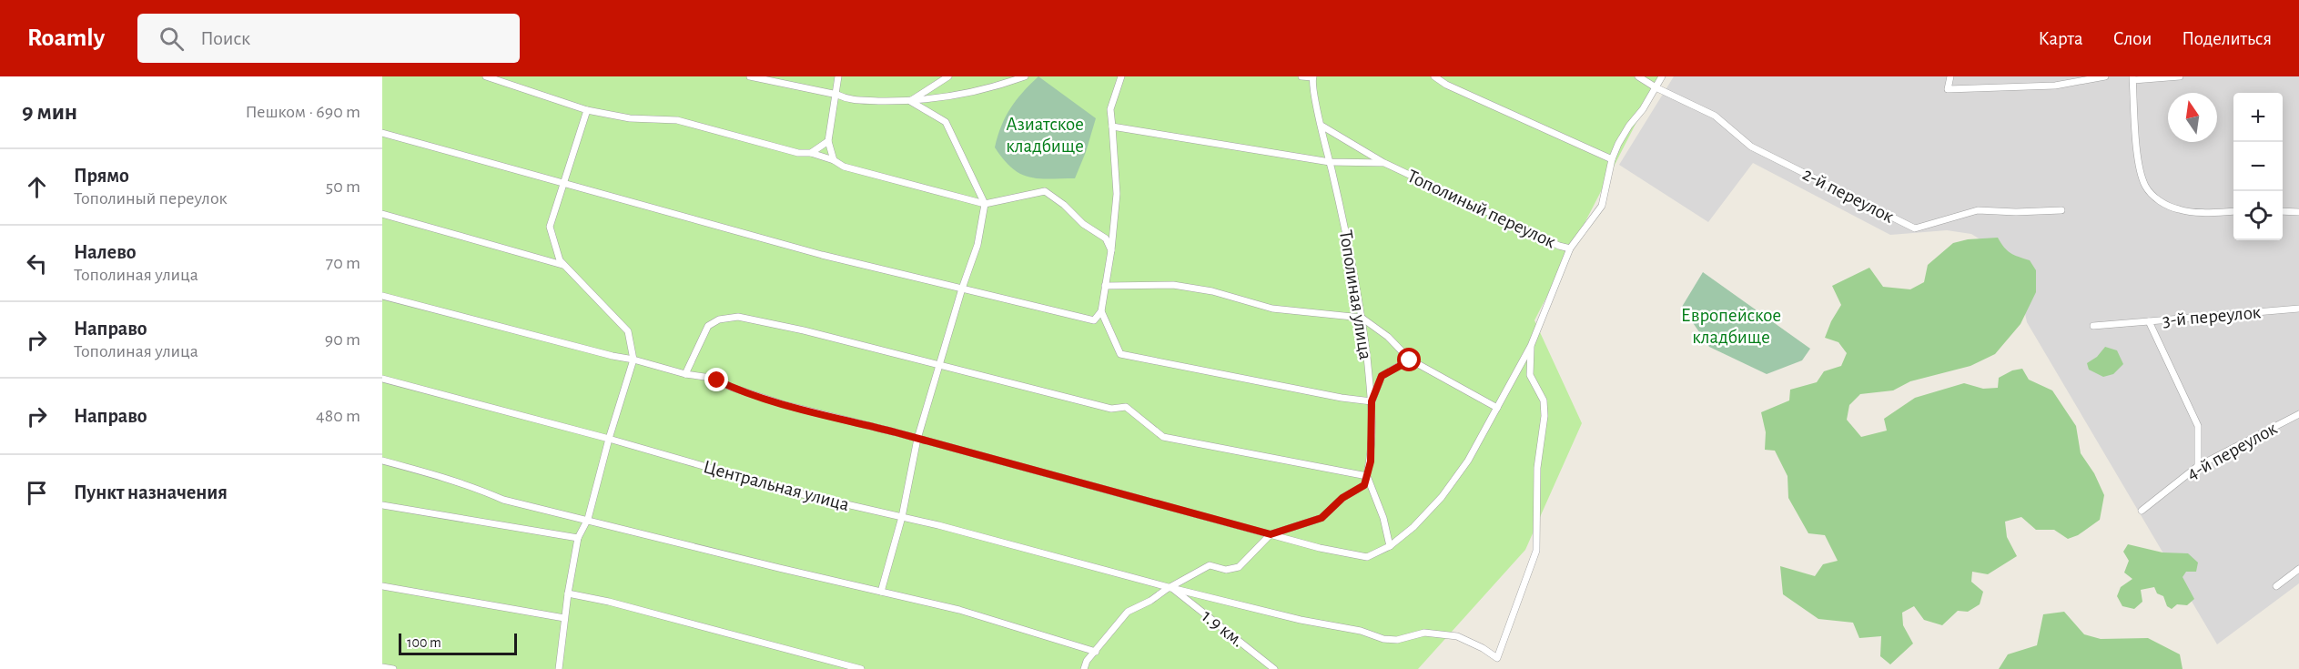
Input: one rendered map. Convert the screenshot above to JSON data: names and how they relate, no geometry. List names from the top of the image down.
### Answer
{
  "streets": {
    "street": [
      "2-й переулок",
      "Тополиный переулок",
      "Тополиная улица",
      "3-й переулок",
      "4-й переулок",
      "Центральная улица",
      "1.9 км."
    ]
  },
  "crossings": [
    ["Тополиный переулок", "Тополиная улица"],
    ["Тополиный переулок", "Центральная улица"],
    ["3-й переулок", "4-й переулок"],
    ["Центральная улица", "1.9 км."]
  ],
  "parks": ["Азиатское кладбище", "Европейское кладбище"],
  "scale_bar": "100 m",
  "north": "top",
  "page": {
    "header": "Roamly",
    "search": "Поиск",
    "nav": ["Карта", "Слои", "Поделиться"],
    "heading": ["9 мин", "Пешком · 690 m"],
    "map_buttons": ["+", "−"],
    "list": [
      ["Прямо", "Тополиный переулок", "50 m"],
      ["Налево", "Тополиная улица", "70 m"],
      ["Направо", "Тополиная улица", "90 m"],
      ["Направо", "480 m"],
      "Пункт назначения"
    ],
    "scale": "100 m"
  }
}
